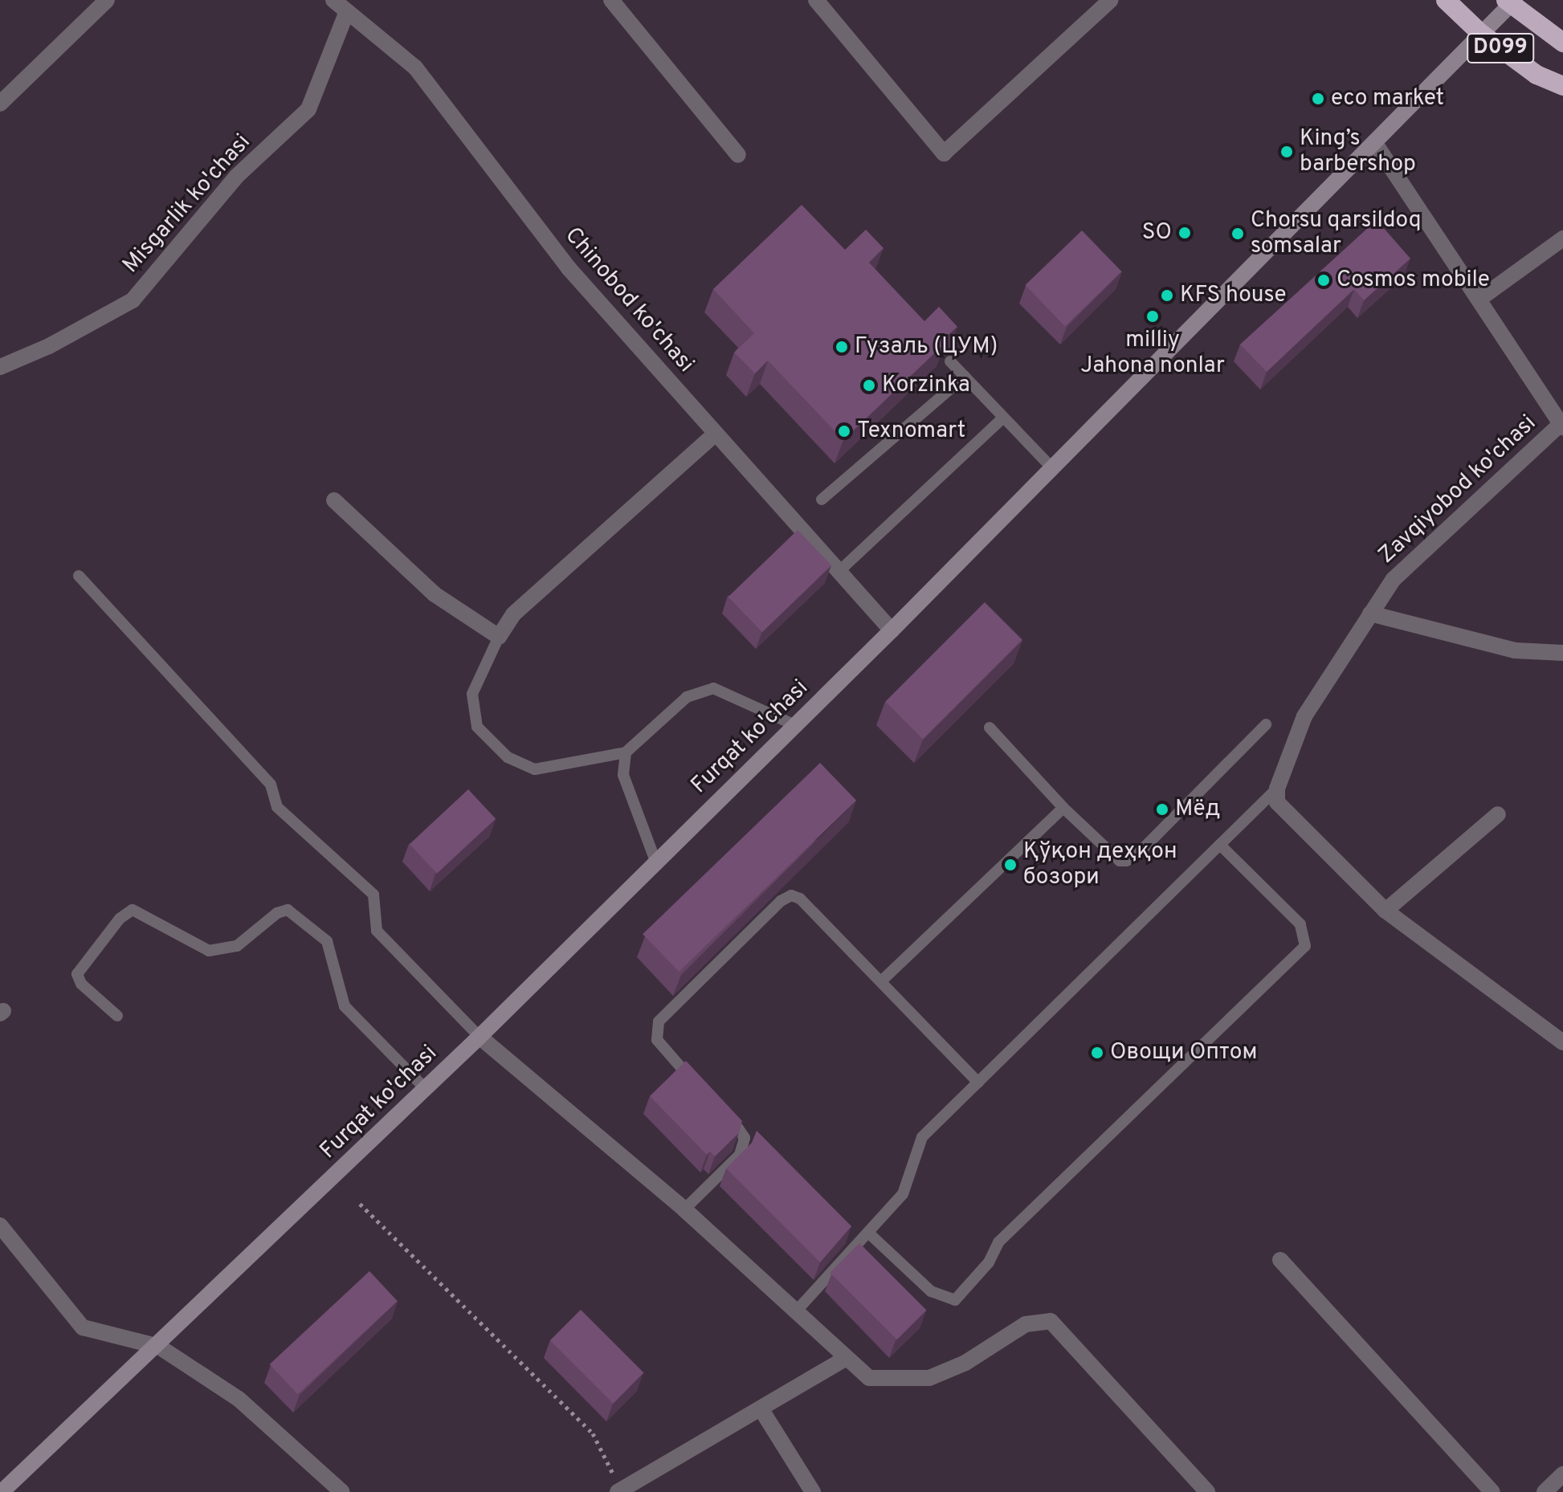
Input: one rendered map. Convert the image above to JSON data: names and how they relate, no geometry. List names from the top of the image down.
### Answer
{
  "streets": {
    "highway": ["D099"],
    "main road": ["Furqat ko'chasi"],
    "street": ["Misgarlik ko'chasi", "Chinobod ko'chasi", "Zavqiyobod ko'chasi"]
  },
  "crossings": [
    ["D099", "Furqat ko'chasi"],
    ["Misgarlik ko'chasi", "Chinobod ko'chasi"],
    ["Chinobod ko'chasi", "Furqat ko'chasi"]
  ],
  "places": [
    "eco market",
    "King’s barbershop",
    "SO",
    "Chorsu qarsildoq somsalar",
    "Cosmos mobile",
    "KFS house",
    "milliy Jahona nonlar",
    "Гузаль (ЦУМ)",
    "Korzinka",
    "Texnomart",
    "Мёд",
    "Қўқон деҳқон бозори",
    "Овощи Оптом"
  ]
}
